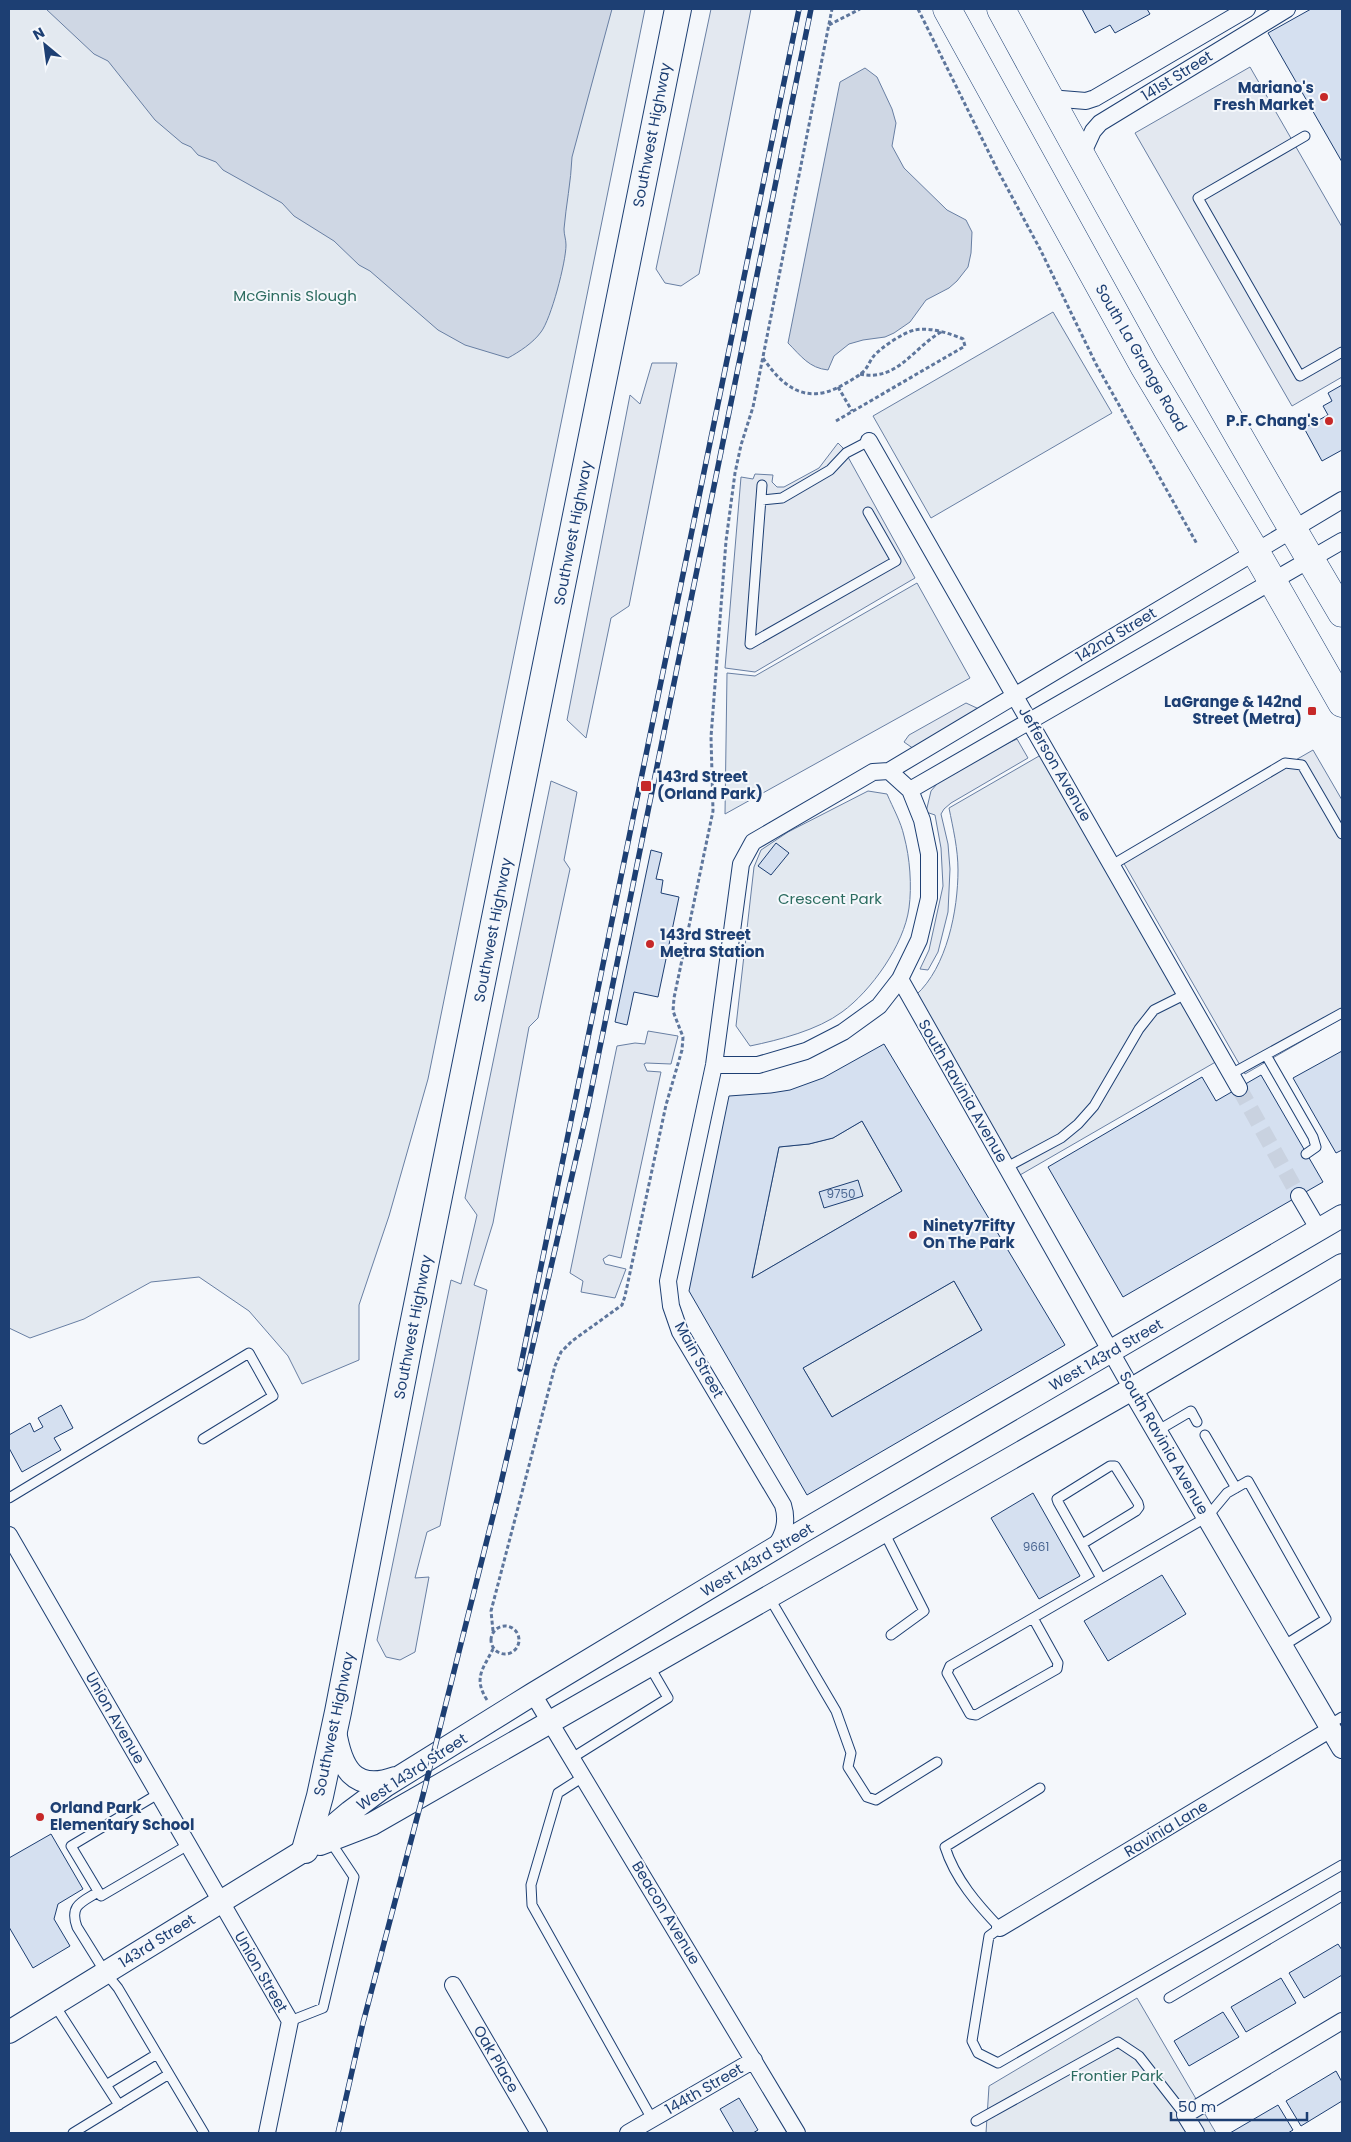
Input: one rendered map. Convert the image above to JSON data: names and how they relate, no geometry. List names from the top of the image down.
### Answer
{
  "streets": {
    "highway": ["South La Grange Road"],
    "main road": ["Southwest Highway", "West 143rd Street", "143rd Street"],
    "street": [
      "141st Street",
      "142nd Street",
      "Jefferson Avenue",
      "South Ravinia Avenue",
      "Main Street",
      "Union Avenue",
      "Ravinia Lane",
      "Beacon Avenue",
      "Union Street",
      "Oak Place",
      "144th Street"
    ]
  },
  "crossings": [
    ["Southwest Highway", "West 143rd Street"],
    ["Southwest Highway", "143rd Street"],
    ["South La Grange Road", "142nd Street"],
    ["142nd Street", "Jefferson Avenue"],
    ["142nd Street", "Main Street"],
    ["South Ravinia Avenue", "West 143rd Street"],
    ["South Ravinia Avenue", "Ravinia Lane"],
    ["West 143rd Street", "Main Street"],
    ["West 143rd Street", "Beacon Avenue"],
    ["West 143rd Street", "143rd Street"],
    ["Union Avenue", "143rd Street"],
    ["Union Avenue", "Union Street"],
    ["Beacon Avenue", "144th Street"],
    ["143rd Street", "Union Street"]
  ],
  "parks": ["McGinnis Slough", "Crescent Park", "Frontier Park"],
  "places": {
    "other": [
      "Mariano's Fresh Market",
      "P.F. Chang's",
      "143rd Street Metra Station",
      "Ninety7Fifty On The Park",
      "Orland Park Elementary School"
    ],
    "transit": ["LaGrange & 142nd Street (Metra)", "143rd Street (Orland Park)"]
  },
  "house_numbers": ["9750", "9661"],
  "scale_bar": "50 m",
  "north": "top left"
}
